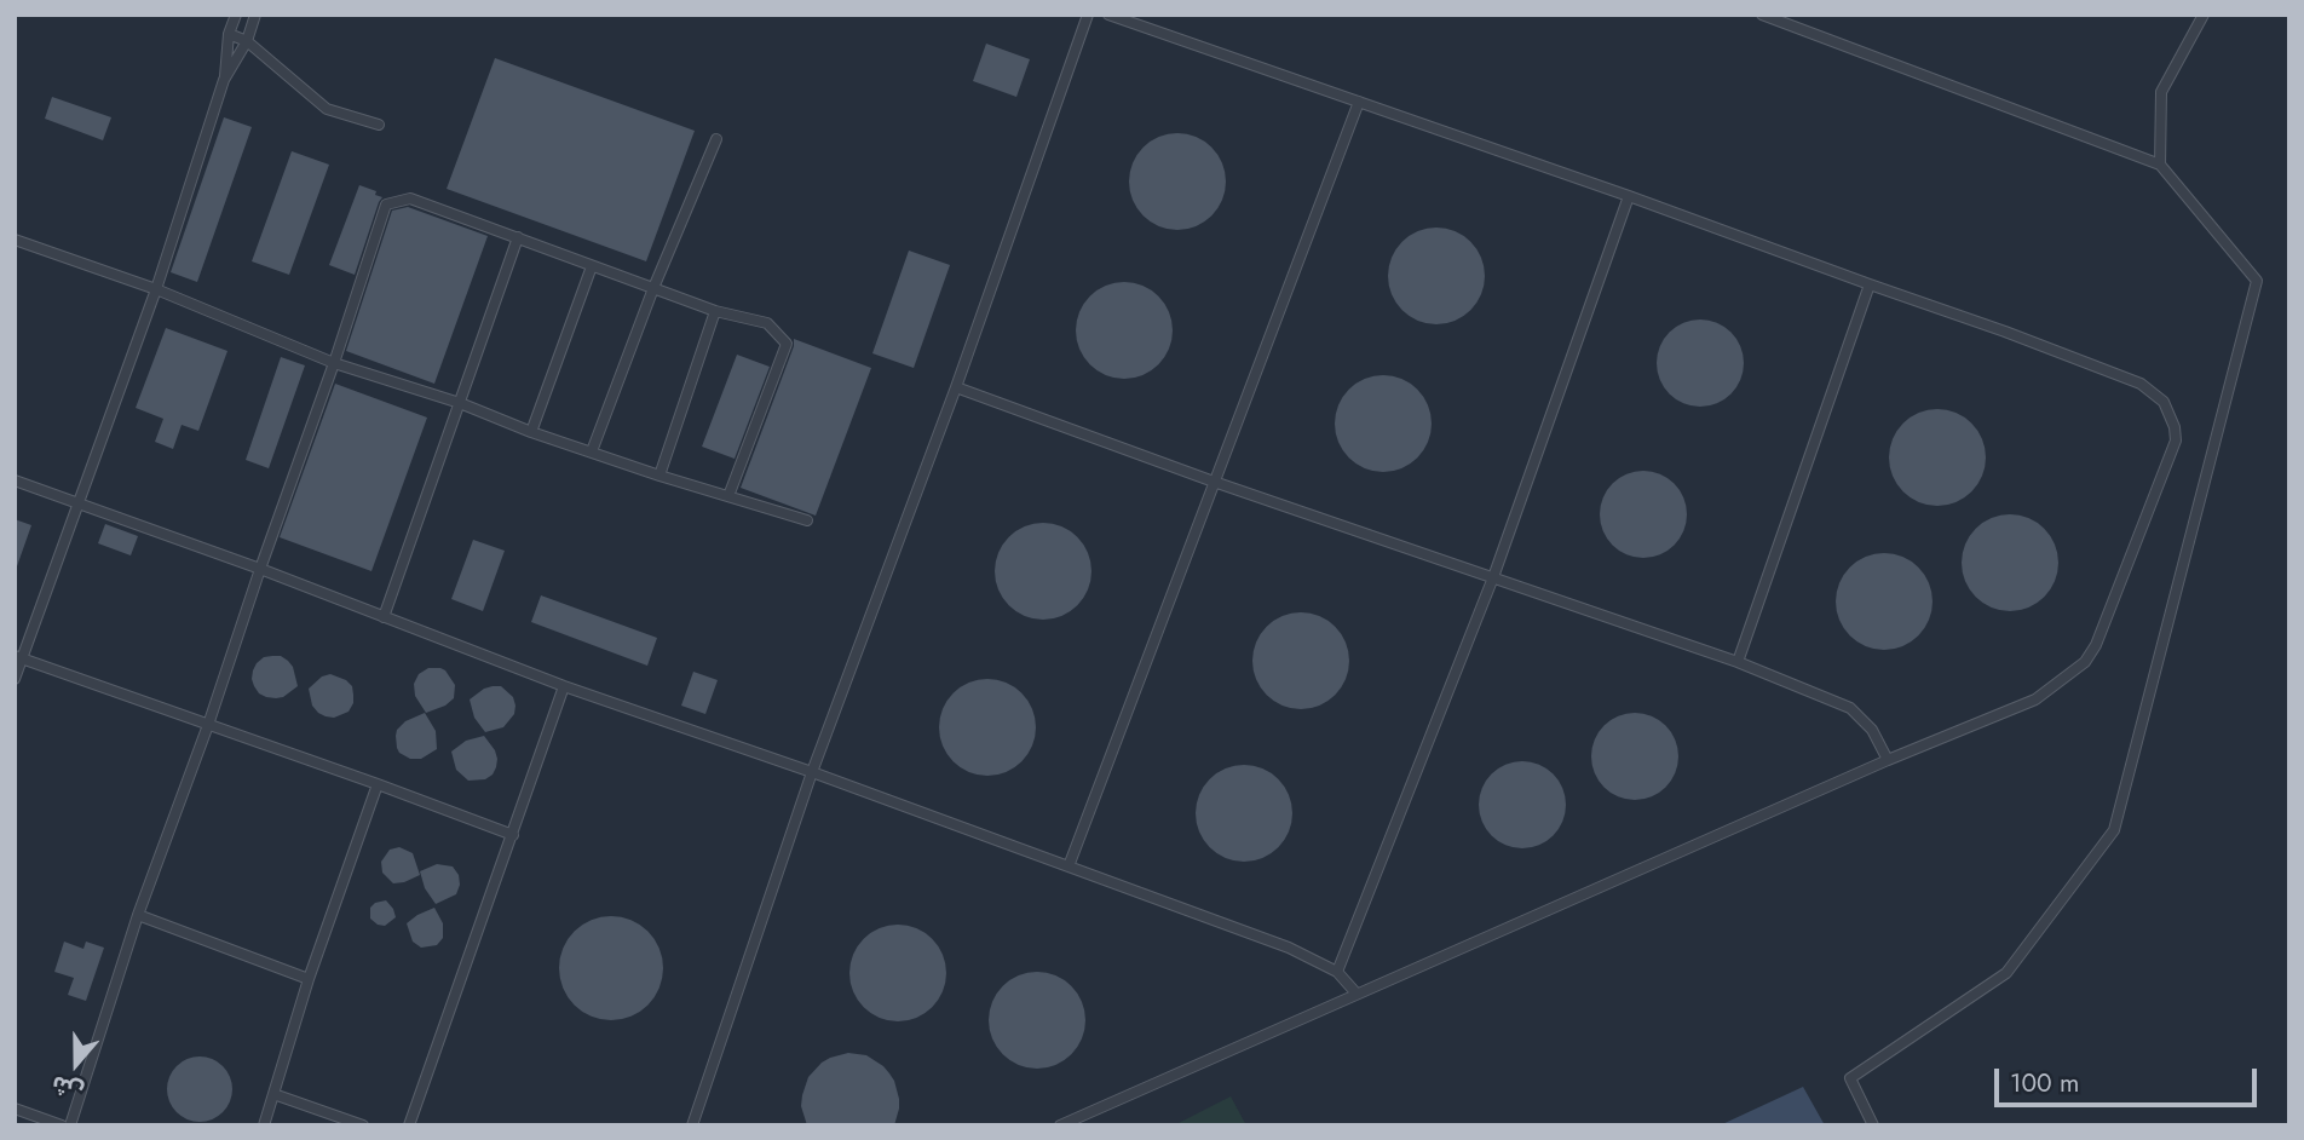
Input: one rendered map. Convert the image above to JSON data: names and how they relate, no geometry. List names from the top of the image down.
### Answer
{
  "scale_bar": "100 m",
  "north": "bottom"
}
